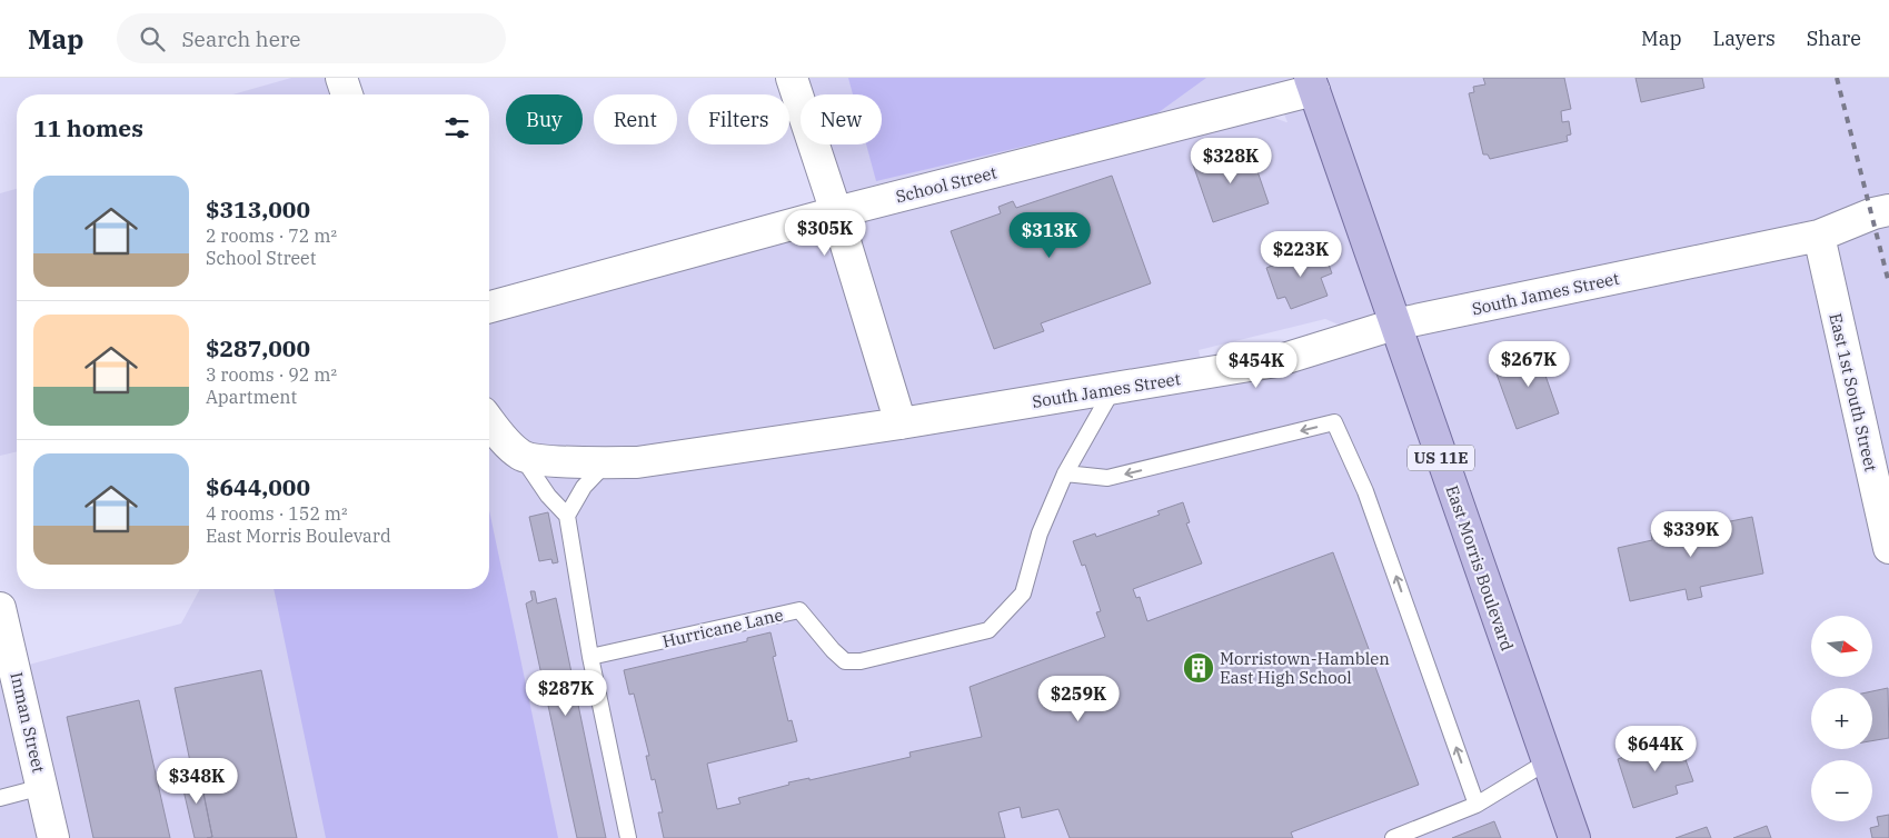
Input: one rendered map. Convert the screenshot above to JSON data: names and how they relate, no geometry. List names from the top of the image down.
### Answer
{
  "streets": {
    "main road": ["US 11E", "East Morris Boulevard"],
    "street": [
      "School Street",
      "South James Street",
      "East 1st South Street",
      "Inman Street"
    ],
    "lane": ["Hurricane Lane"]
  },
  "crossings": [
    ["School Street", "East Morris Boulevard"],
    ["South James Street", "East 1st South Street"],
    ["South James Street", "East Morris Boulevard"],
    ["South James Street", "Hurricane Lane"]
  ],
  "places": {
    "building": ["Morristown-Hamblen East High School"]
  },
  "north": "right",
  "page": {
    "header": "Map",
    "search": "Search here",
    "nav": ["Map", "Layers", "Share"],
    "chip": [
      "Buy",
      "Rent",
      "Filters",
      "New"
    ],
    "heading": "11 homes",
    "price": [
      "$328K",
      "$305K",
      "$313K",
      "$223K",
      "$267K",
      "$454K",
      "$339K",
      "$287K",
      "$259K",
      "$644K",
      "$348K"
    ],
    "list": [
      {
        "name": "$313,000",
        "note": "2 rooms · 72 m² · School Street"
      },
      {
        "name": "$287,000",
        "note": "3 rooms · 92 m² · Apartment"
      },
      {
        "name": "$644,000",
        "note": "4 rooms · 152 m² · East Morris Boulevard"
      }
    ],
    "map_buttons": ["+", "−"]
  }
}
